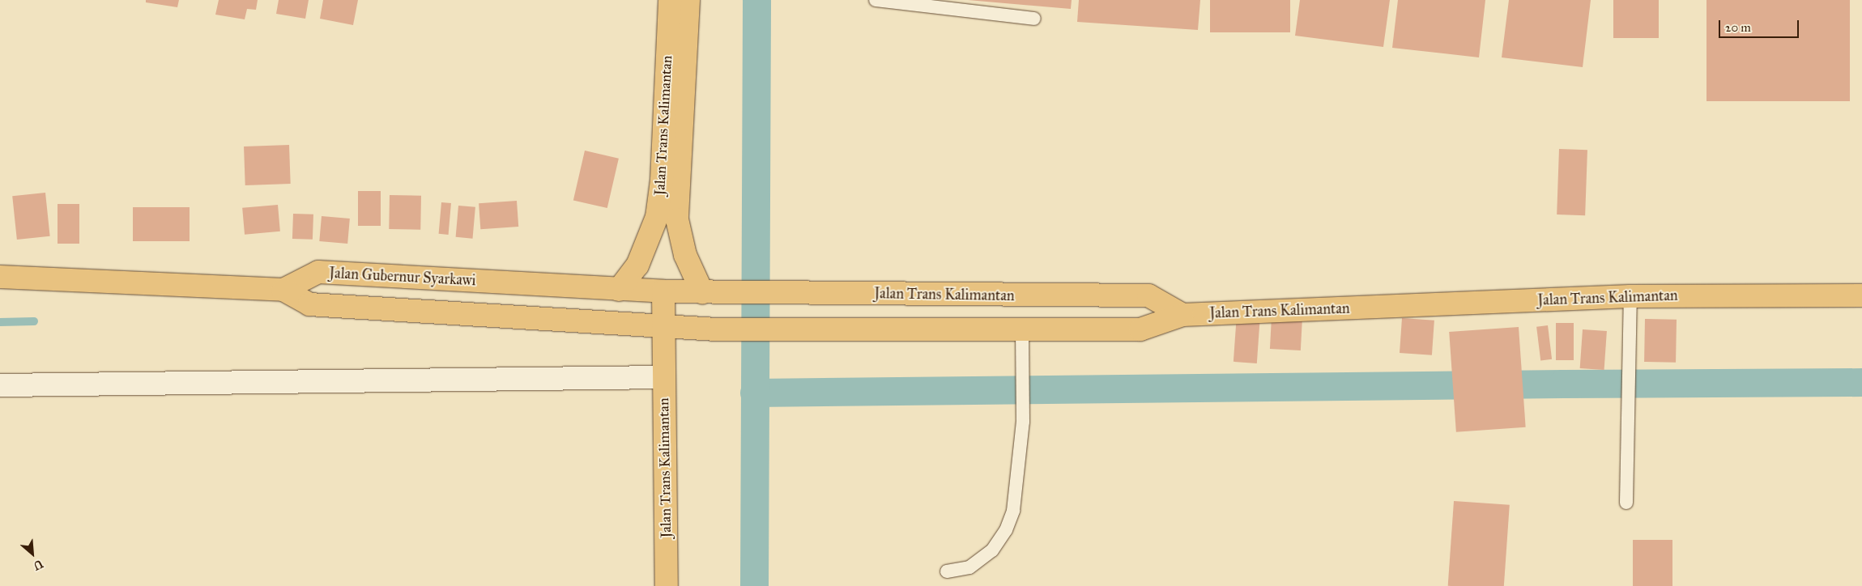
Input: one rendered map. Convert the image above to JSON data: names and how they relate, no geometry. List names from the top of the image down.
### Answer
{
  "streets": {
    "highway": ["Jalan Trans Kalimantan", "Jalan Gubernur Syarkawi"]
  },
  "crossings": [
    ["Jalan Trans Kalimantan", "Jalan Gubernur Syarkawi"]
  ],
  "scale_bar": "20 m",
  "north": "bottom right"
}
